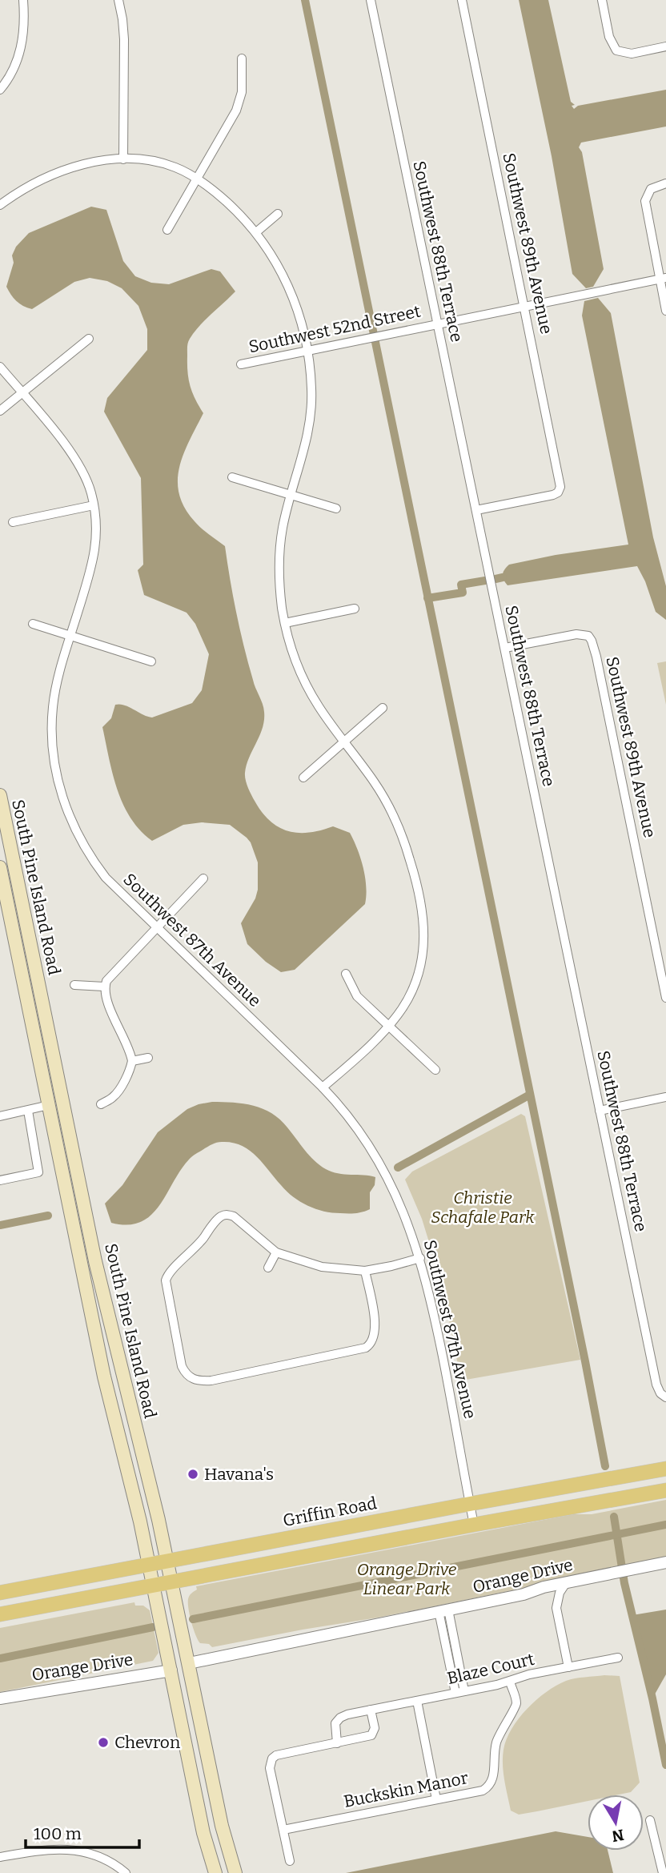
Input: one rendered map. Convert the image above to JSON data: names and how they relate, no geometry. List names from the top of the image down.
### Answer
{
  "streets": {
    "main road": ["South Pine Island Road", "Griffin Road"],
    "street": [
      "Southwest 89th Avenue",
      "Southwest 88th Terrace",
      "Southwest 52nd Street",
      "Southwest 87th Avenue",
      "Orange Drive",
      "Blaze Court",
      "Buckskin Manor"
    ]
  },
  "crossings": [
    ["Southwest 89th Avenue", "Southwest 88th Terrace"],
    ["Southwest 89th Avenue", "Southwest 52nd Street"],
    ["Southwest 88th Terrace", "Southwest 52nd Street"],
    ["South Pine Island Road", "Griffin Road"],
    ["South Pine Island Road", "Orange Drive"],
    ["Southwest 87th Avenue", "Griffin Road"],
    ["Blaze Court", "Buckskin Manor"]
  ],
  "parks": ["Christie Schafale Park", "Orange Drive Linear Park"],
  "places": ["Havana's", "Chevron"],
  "scale_bar": "100 m",
  "north": "bottom"
}
